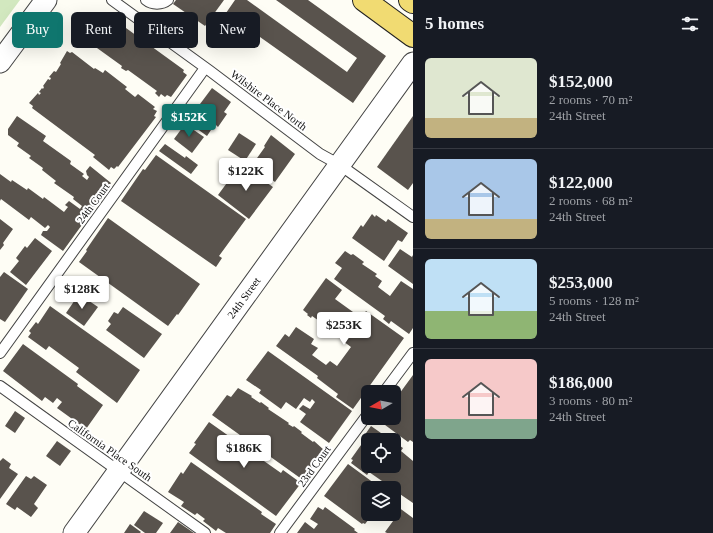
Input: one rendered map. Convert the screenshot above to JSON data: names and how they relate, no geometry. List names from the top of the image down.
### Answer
{
  "streets": {
    "street": ["24th Street"],
    "lane": [
      "Wilshire Place North",
      "24th Court",
      "California Place South",
      "23rd Court"
    ]
  },
  "crossings": [
    ["Wilshire Place North", "24th Court"],
    ["Wilshire Place North", "24th Street"],
    ["24th Street", "California Place South"]
  ],
  "north": "left",
  "page": {
    "heading": "5 homes",
    "chip": [
      "Buy",
      "Rent",
      "Filters",
      "New"
    ],
    "list": [
      {
        "name": "$152,000",
        "note": "2 rooms · 70 m² · 24th Street"
      },
      {
        "name": "$122,000",
        "note": "2 rooms · 68 m² · 24th Street"
      },
      {
        "name": "$253,000",
        "note": "5 rooms · 128 m² · 24th Street"
      },
      {
        "name": "$186,000",
        "note": "3 rooms · 80 m² · 24th Street"
      }
    ],
    "price": [
      "$152K",
      "$122K",
      "$128K",
      "$253K",
      "$186K"
    ]
  }
}
